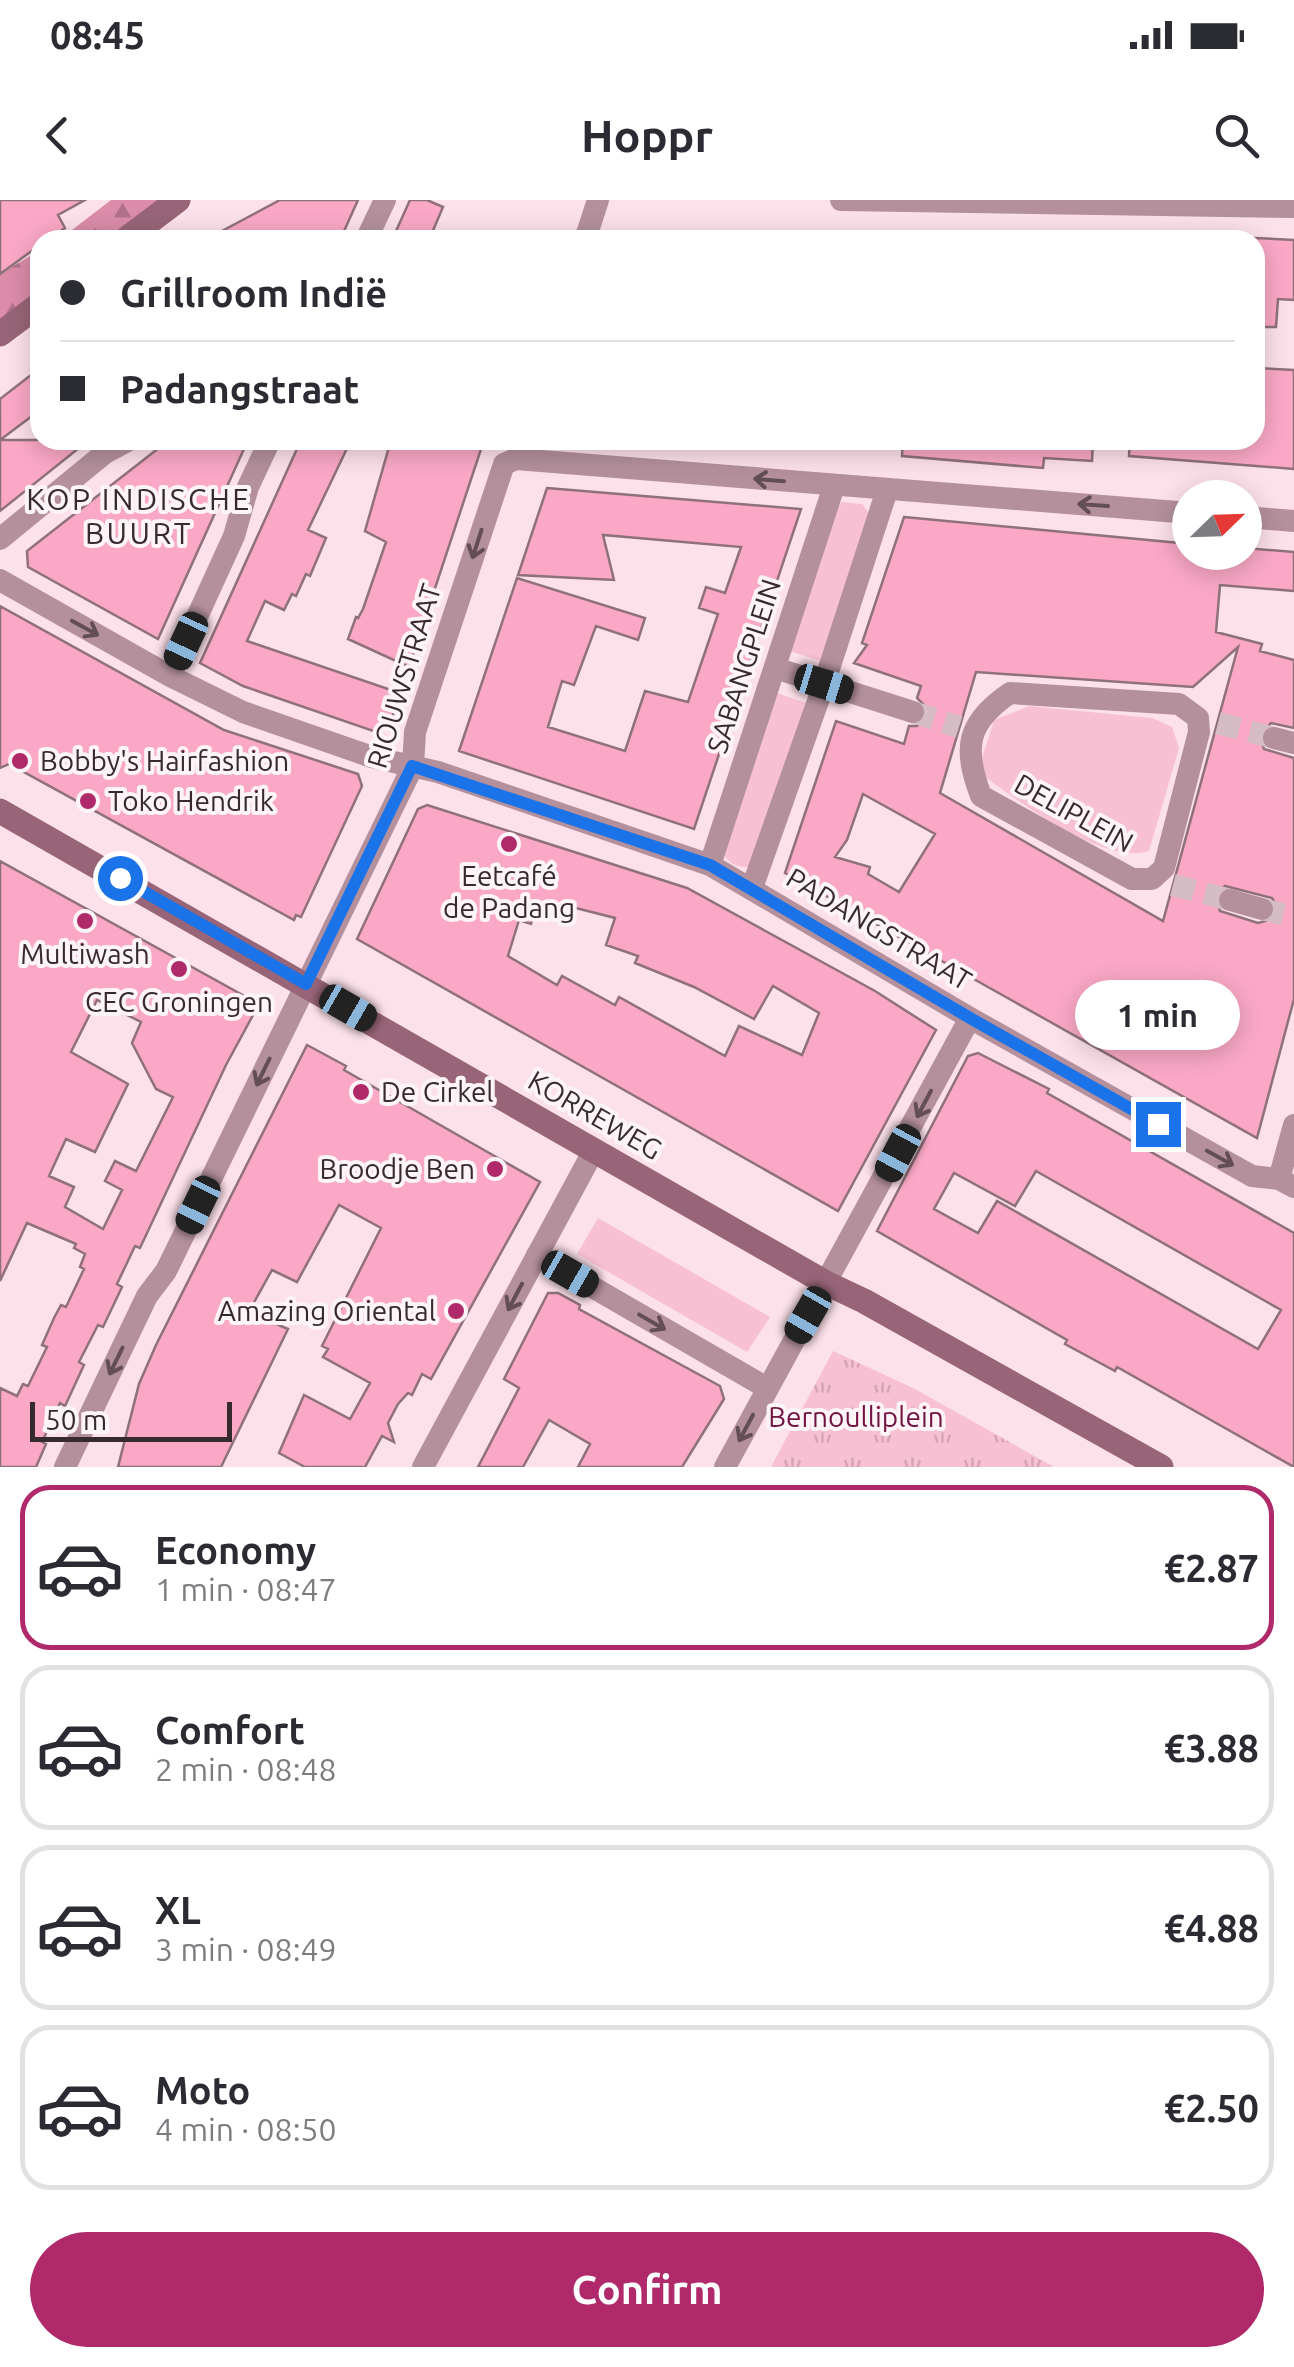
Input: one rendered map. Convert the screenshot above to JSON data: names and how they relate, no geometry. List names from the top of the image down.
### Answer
{
  "streets": {
    "street": [
      "SABANGPLEIN",
      "RIOUWSTRAAT",
      "DELIPLEIN",
      "PADANGSTRAAT",
      "KORREWEG"
    ]
  },
  "crossings": [
    ["SABANGPLEIN", "PADANGSTRAAT"],
    ["RIOUWSTRAAT", "PADANGSTRAAT"],
    ["RIOUWSTRAAT", "KORREWEG"]
  ],
  "one_way": ["RIOUWSTRAAT", "PADANGSTRAAT"],
  "districts": ["KOP INDISCHE BUURT"],
  "parks": ["Bernoulliplein"],
  "places": [
    "Bobby's Hairfashion",
    "Toko Hendrik",
    "Eetcafé de Padang",
    "Multiwash",
    "CEC Groningen",
    "De Cirkel",
    "Broodje Ben",
    "Amazing Oriental"
  ],
  "scale_bar": "50 m",
  "north": "top right",
  "page": {
    "status": "08:45",
    "header": "Hoppr",
    "banner": ["Grillroom Indië", "Padangstraat"],
    "bubble": "1 min",
    "scale": "50 m",
    "list": [
      {
        "name": "Economy",
        "note": "1 min · 08:47",
        "value": "€2.87"
      },
      {
        "name": "Comfort",
        "note": "2 min · 08:48",
        "value": "€3.88"
      },
      {
        "name": "XL",
        "note": "3 min · 08:49",
        "value": "€4.88"
      },
      {
        "name": "Moto",
        "note": "4 min · 08:50",
        "value": "€2.50"
      }
    ],
    "buttons": "Confirm"
  }
}
